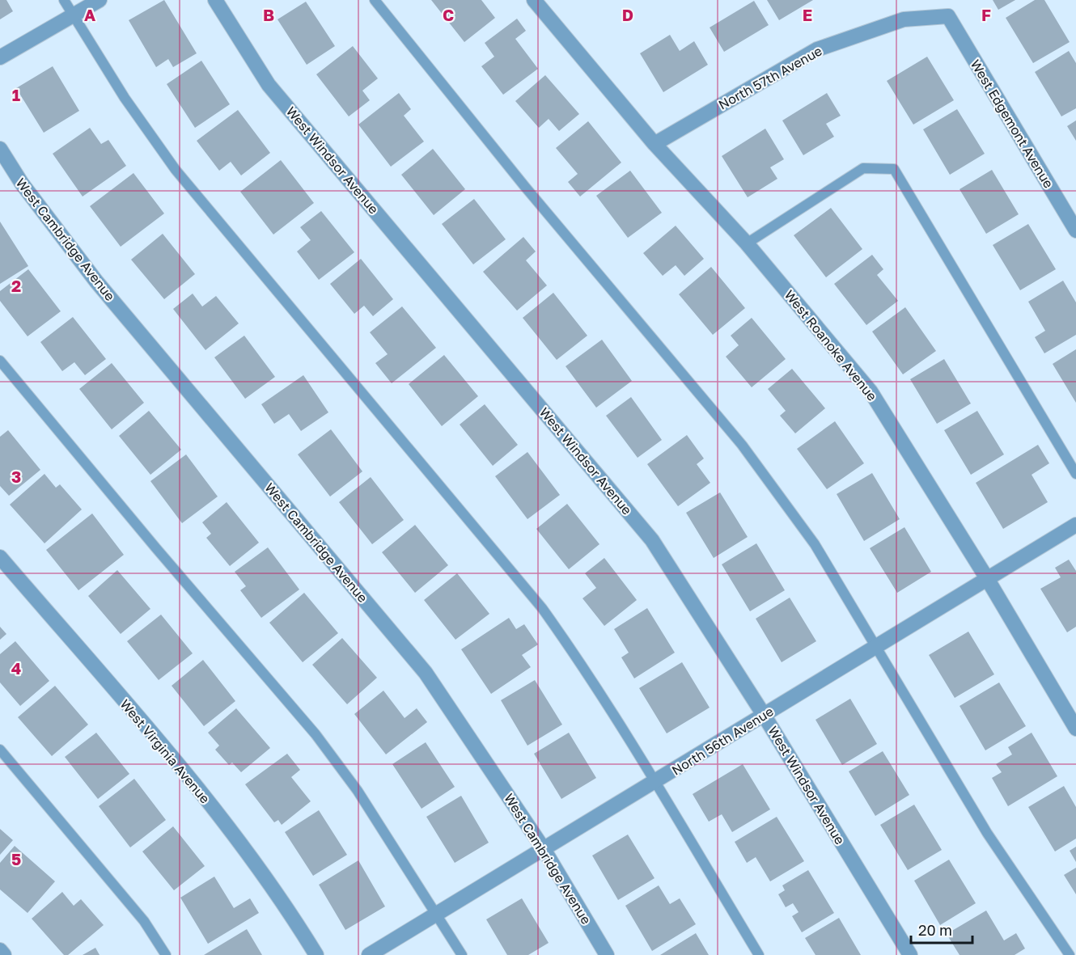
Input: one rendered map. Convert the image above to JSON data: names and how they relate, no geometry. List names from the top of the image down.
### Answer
{
  "streets": {
    "street": [
      "North 57th Avenue",
      "West Edgemont Avenue",
      "West Windsor Avenue",
      "West Cambridge Avenue",
      "West Roanoke Avenue",
      "North 56th Avenue",
      "West Virginia Avenue"
    ]
  },
  "crossings": [
    ["North 57th Avenue", "West Edgemont Avenue"],
    ["North 57th Avenue", "West Roanoke Avenue"],
    ["West Windsor Avenue", "North 56th Avenue"],
    ["West Cambridge Avenue", "North 56th Avenue"],
    ["West Roanoke Avenue", "North 56th Avenue"]
  ],
  "scale_bar": "20 m",
  "grid": {
    "columns": [
      "A",
      "B",
      "C",
      "D",
      "E",
      "F"
    ],
    "rows": [
      "1",
      "2",
      "3",
      "4",
      "5"
    ]
  }
}
